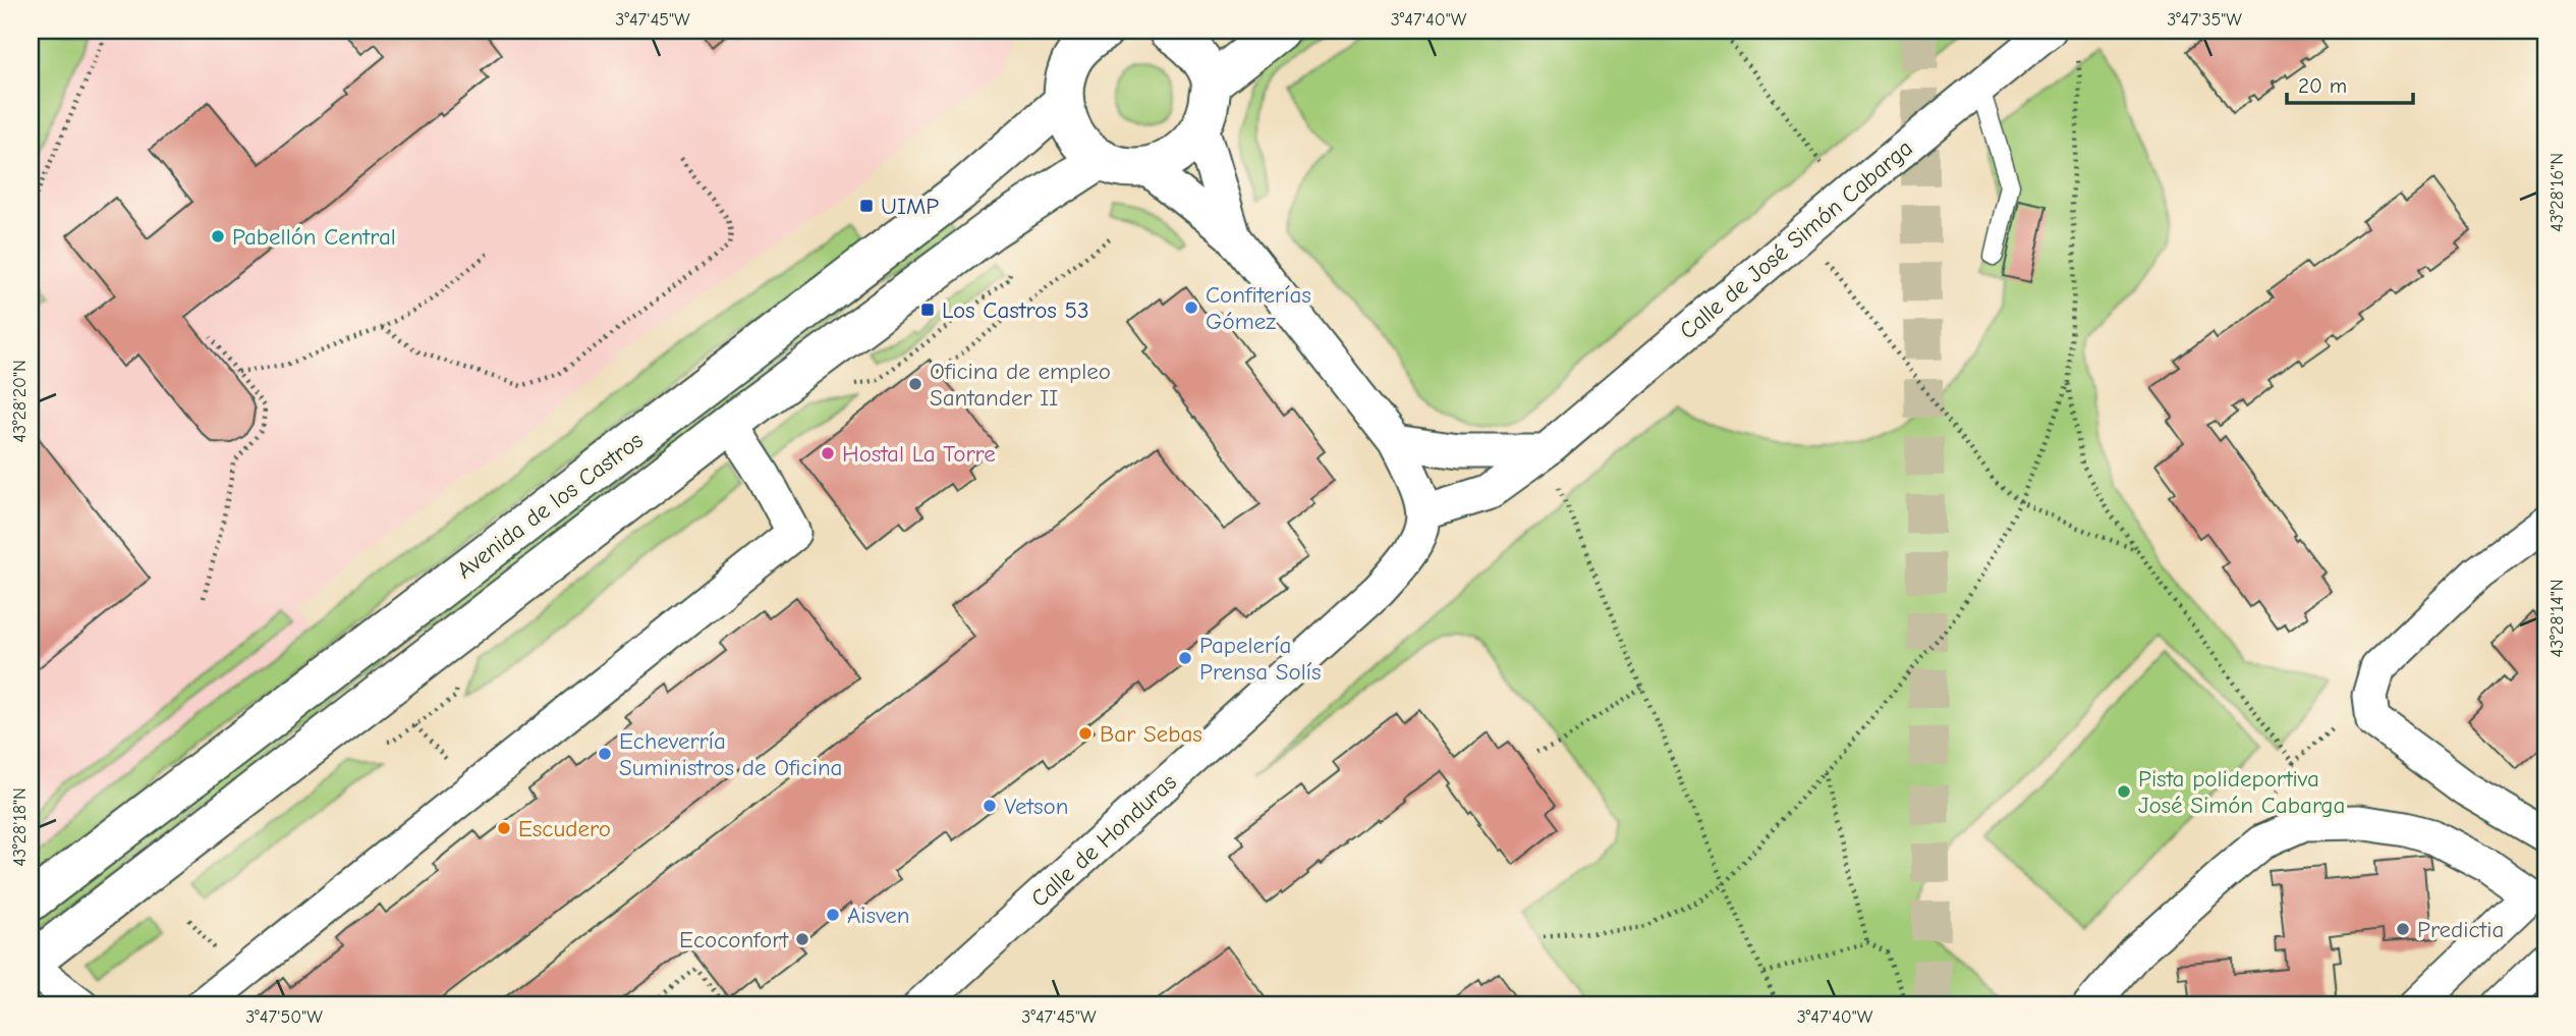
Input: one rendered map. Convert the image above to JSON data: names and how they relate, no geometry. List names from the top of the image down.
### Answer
{
  "streets": {
    "main road": ["Avenida de los Castros"],
    "street": ["Calle de José Simón Cabarga", "Calle de Honduras"]
  },
  "crossings": [
    ["Calle de José Simón Cabarga", "Calle de Honduras"]
  ],
  "places": {
    "transit": ["UIMP", "Los Castros 53"],
    "other": [
      "Pabellón Central",
      "Confiterías Gómez",
      "Oficina de empleo Santander II",
      "Hostal La Torre",
      "Papelería Prensa Solís",
      "Bar Sebas",
      "Echeverría Suministros de Oficina",
      "Pista polideportiva José Simón Cabarga",
      "Vetson",
      "Escudero",
      "Aisven",
      "Predictia",
      "Ecoconfort"
    ]
  },
  "scale_bar": "20 m",
  "coordinates": [
    "3°47'45\"W",
    "3°47'40\"W",
    "3°47'35\"W",
    "43°28'16\"N",
    "43°28'20\"N",
    "43°28'14\"N",
    "43°28'18\"N",
    "3°47'50\"W"
  ]
}
